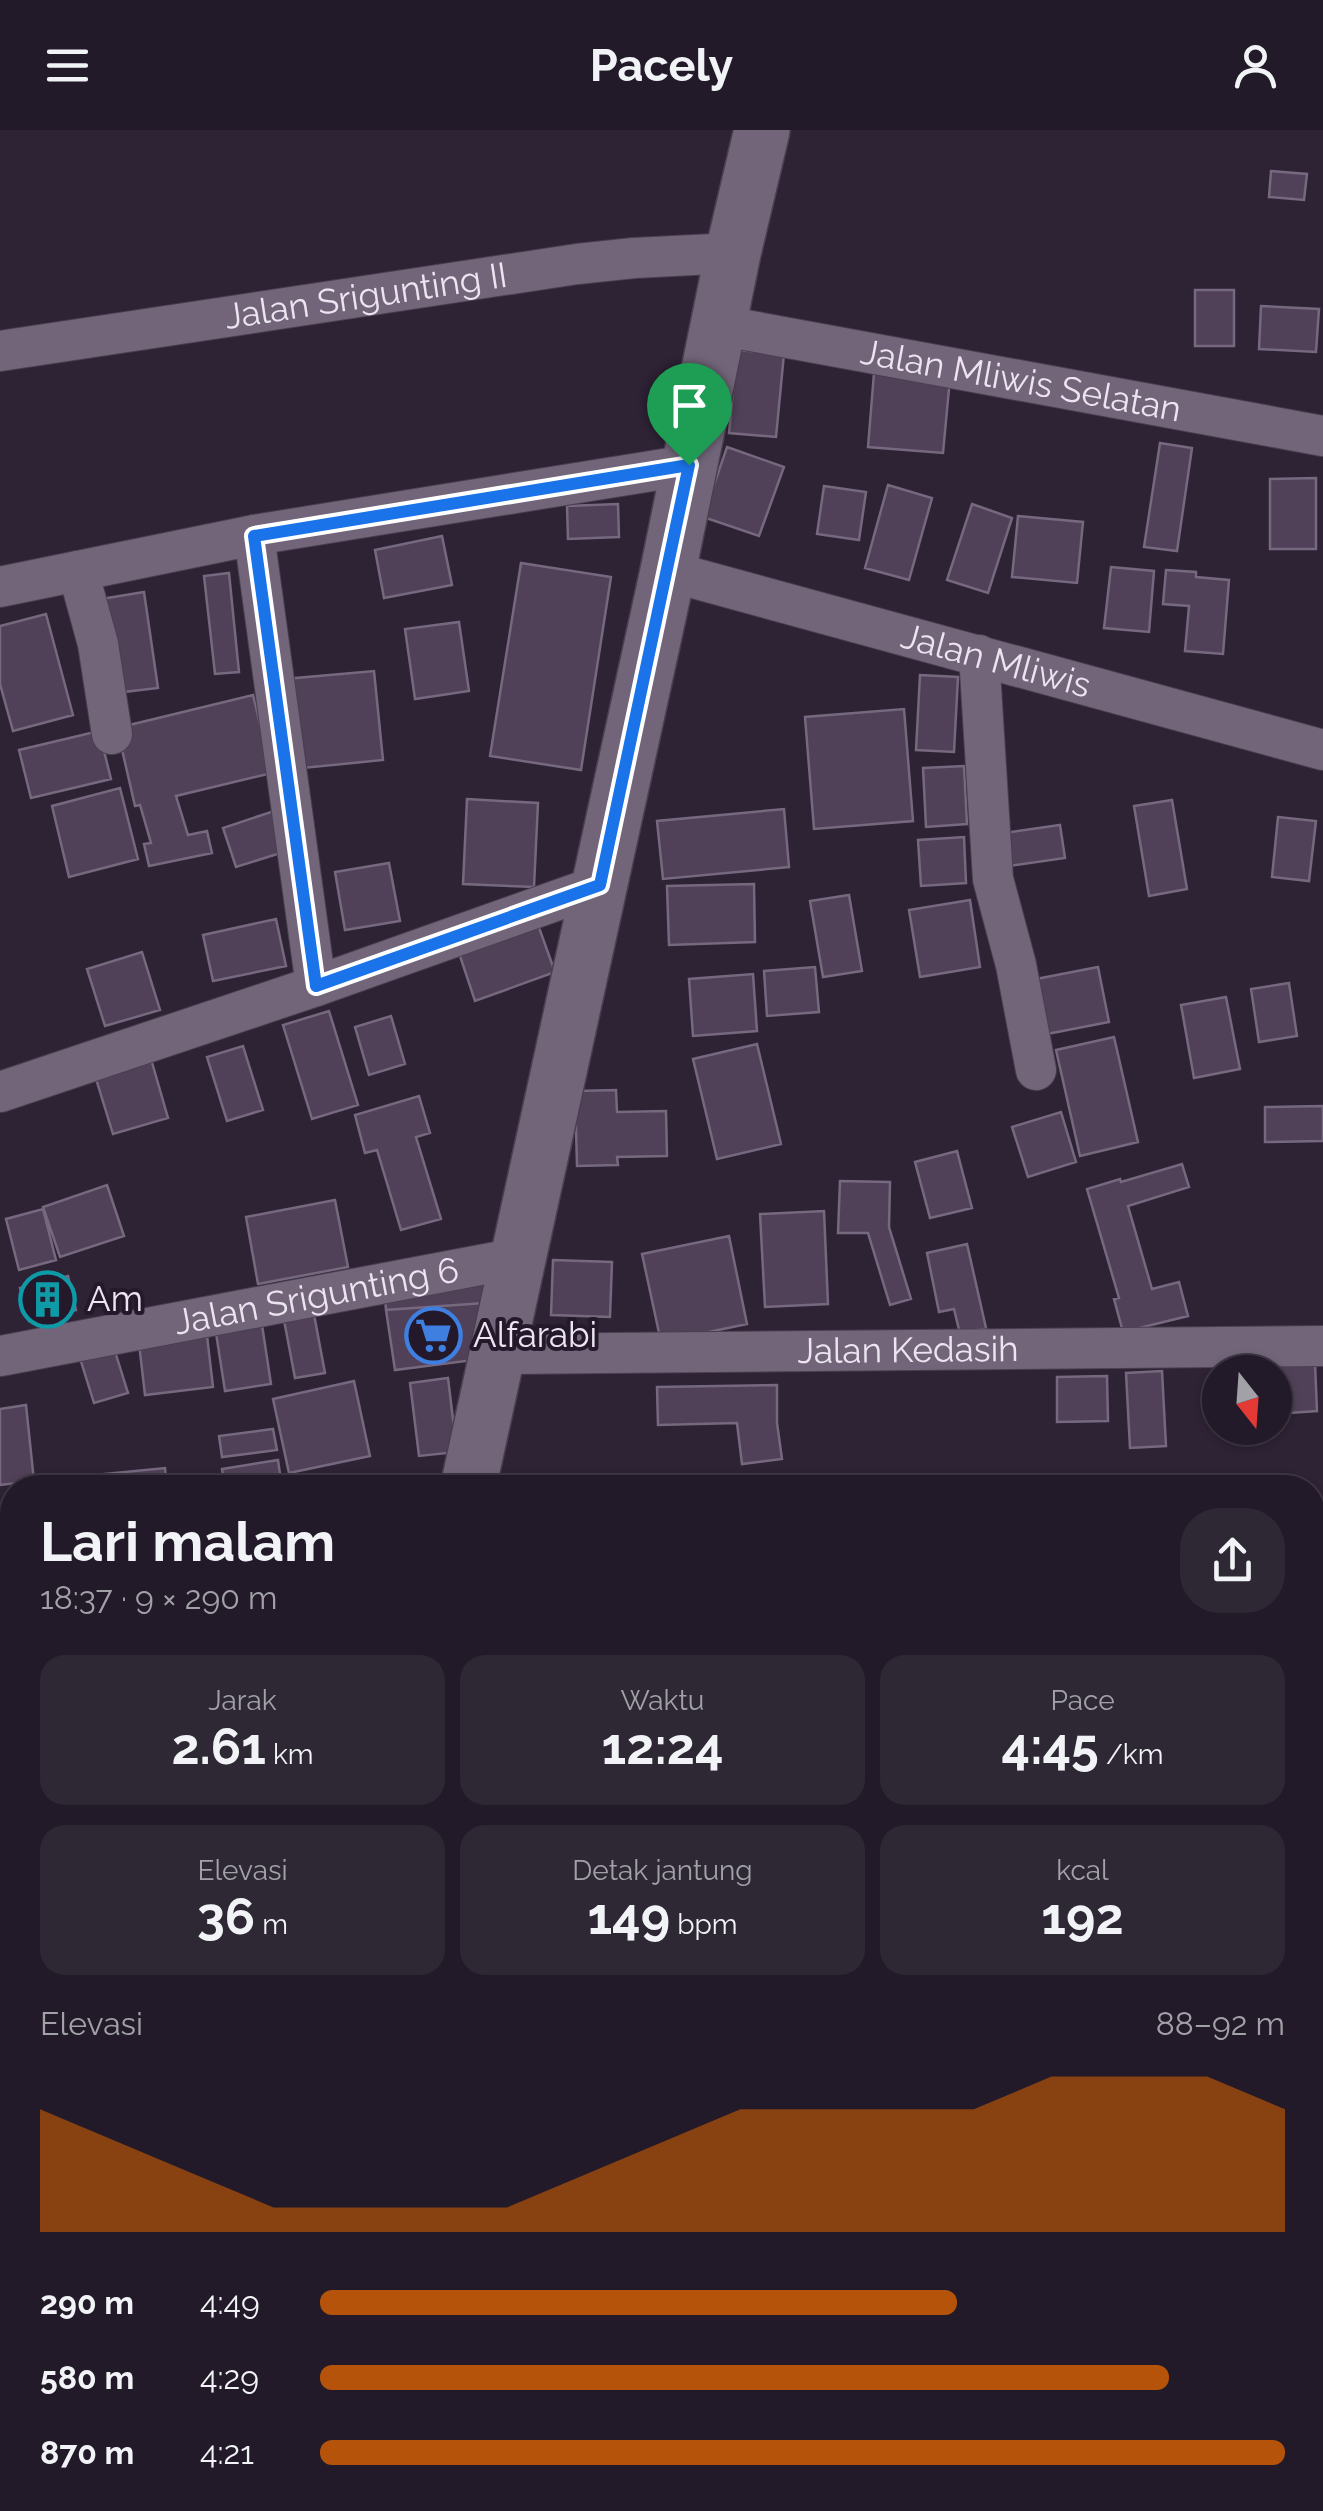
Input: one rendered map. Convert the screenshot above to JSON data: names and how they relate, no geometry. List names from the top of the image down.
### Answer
{
  "streets": {
    "street": [
      "Jalan Srigunting II",
      "Jalan Mliwis Selatan",
      "Jalan Mliwis",
      "Jalan Srigunting 6",
      "Jalan Kedasih"
    ]
  },
  "places": {
    "building": ["Am"],
    "supermarket": ["Alfarabi"]
  },
  "north": "bottom",
  "page": {
    "header": "Pacely",
    "heading": ["Lari malam", "18:37 · 9 × 290 m"],
    "stats": [
      ["Jarak", "2.61 km"],
      ["Waktu", "12:24"],
      ["Pace", "4:45 /km"],
      ["Elevasi", "36 m"],
      ["Detak jantung", "149 bpm"],
      ["kcal", "192"]
    ],
    "chart": ["Elevasi", "88–92 m"],
    "list": [
      {
        "name": "290 m",
        "note": "4:49"
      },
      {
        "name": "580 m",
        "note": "4:29"
      },
      {
        "name": "870 m",
        "note": "4:21"
      }
    ]
  }
}
